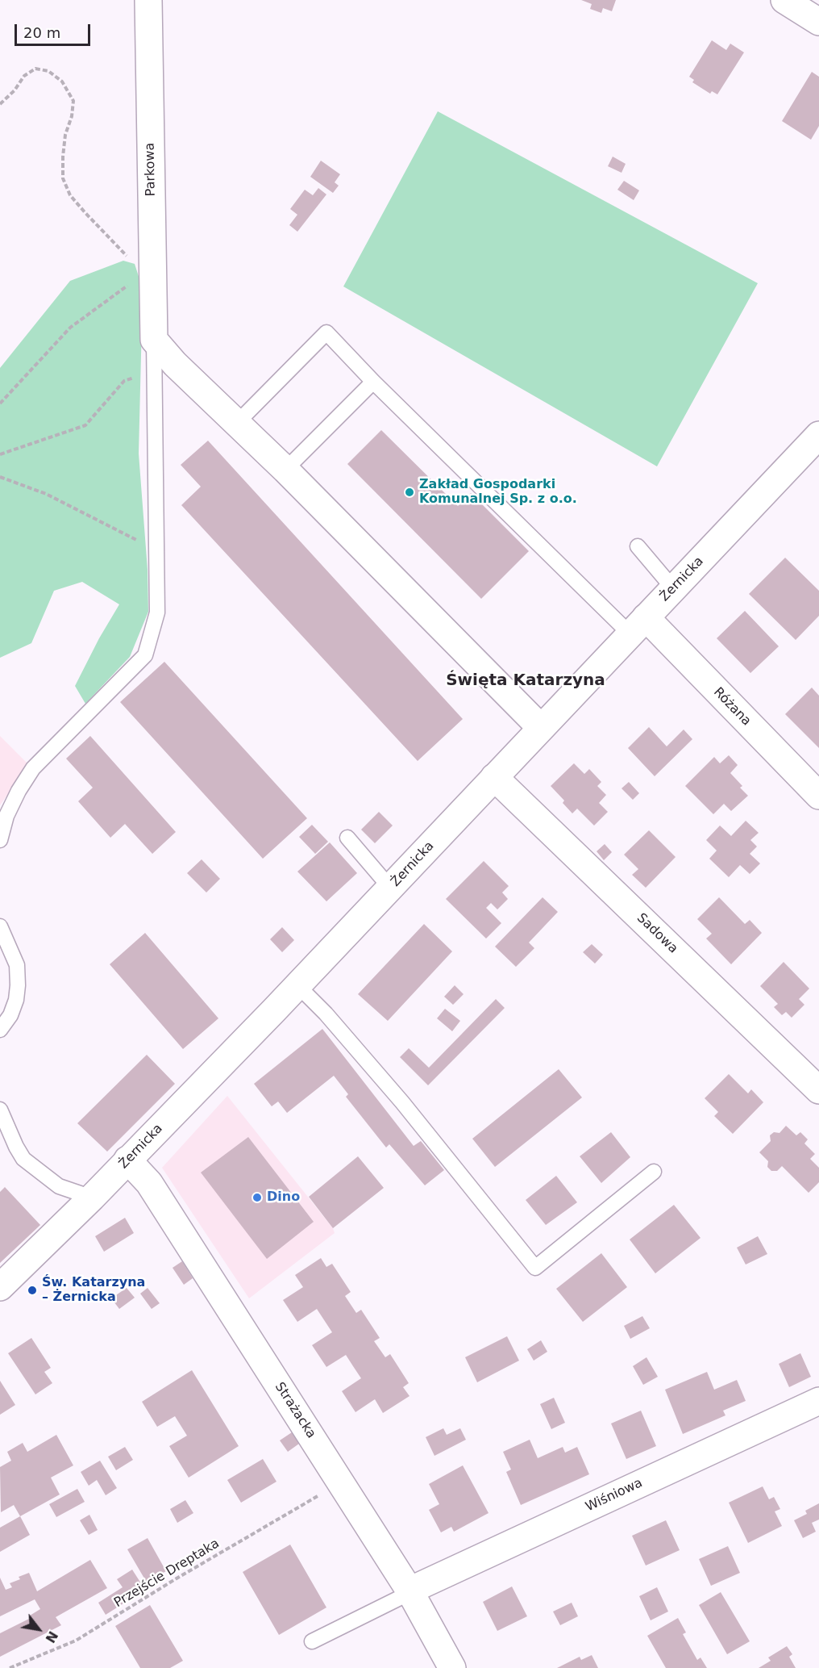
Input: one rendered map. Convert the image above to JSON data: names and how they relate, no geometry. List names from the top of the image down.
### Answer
{
  "streets": {
    "street": [
      "Parkowa",
      "Żernicka",
      "Różana",
      "Sadowa",
      "Strażacka",
      "Wiśniowa"
    ],
    "path": ["Przejście Dreptaka"]
  },
  "crossings": [
    ["Żernicka", "Różana"],
    ["Żernicka", "Sadowa"],
    ["Żernicka", "Strażacka"],
    ["Strażacka", "Wiśniowa"]
  ],
  "districts": ["Święta Katarzyna"],
  "places": ["Zakład Gospodarki Komunalnej Sp. z o.o.", "Dino", "Św. Katarzyna – Żernicka"],
  "scale_bar": "20 m",
  "north": "bottom right"
}
